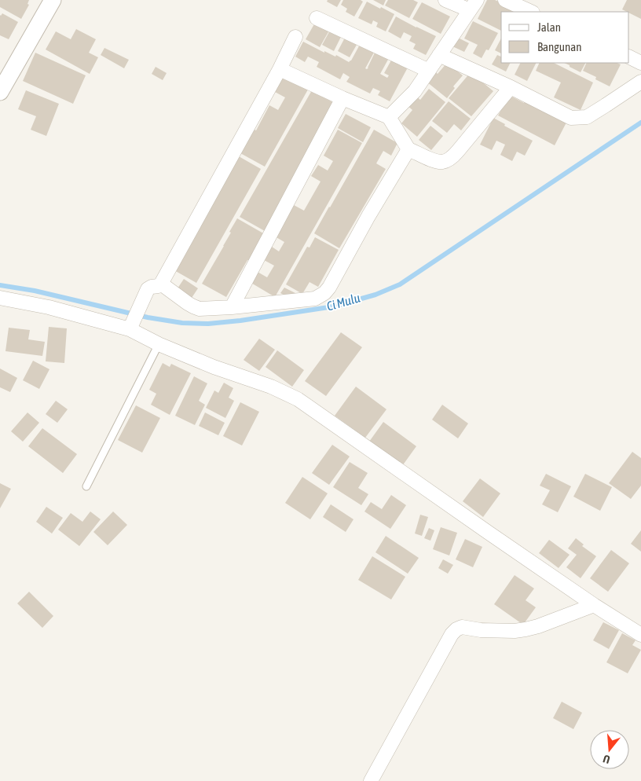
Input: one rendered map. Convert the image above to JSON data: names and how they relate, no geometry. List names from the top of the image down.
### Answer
{
  "water": ["Ci Mulu"],
  "legend": ["Jalan", "Bangunan"],
  "north": "bottom"
}
